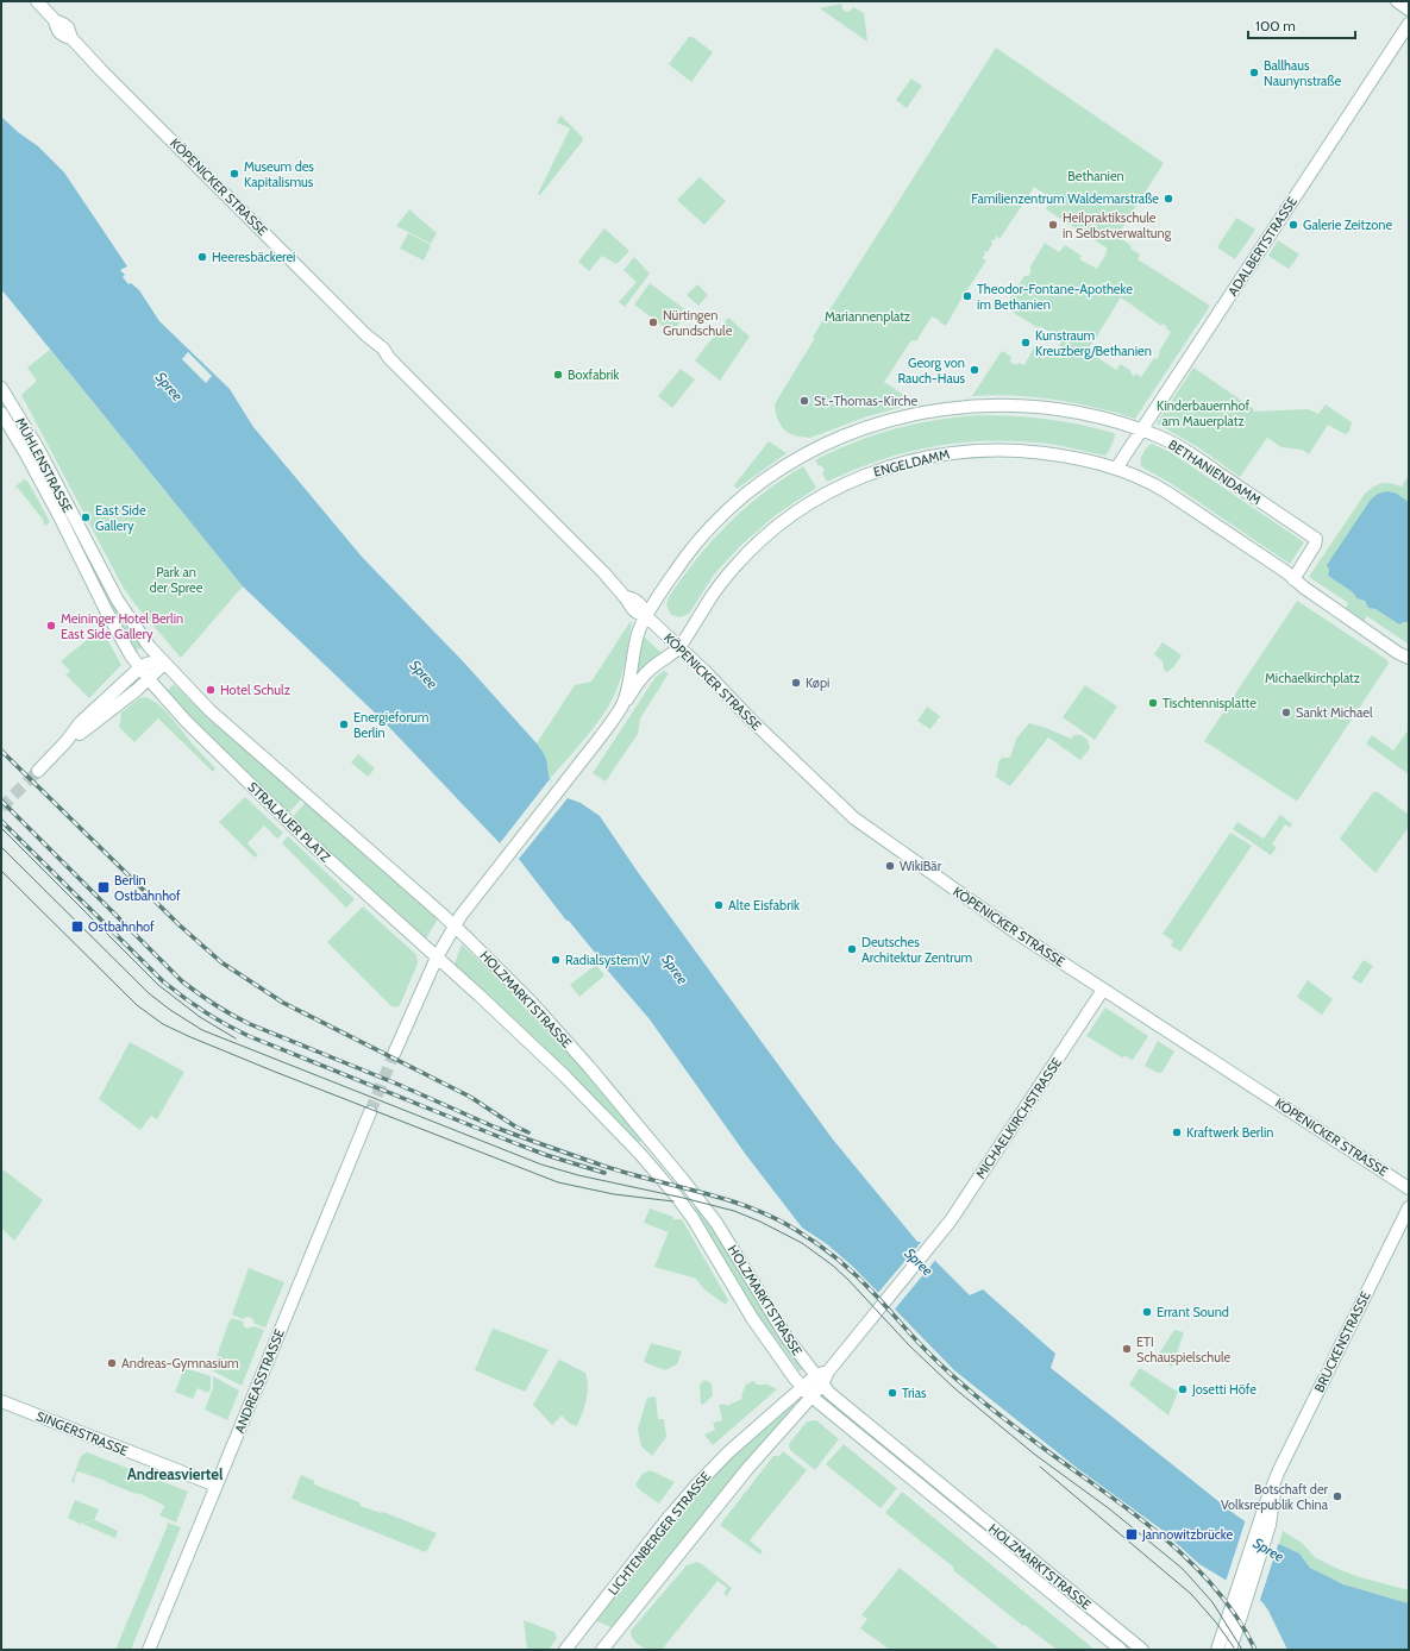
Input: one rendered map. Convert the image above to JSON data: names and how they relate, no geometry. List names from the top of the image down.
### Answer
{
  "streets": {
    "main road": [
      "KÖPENICKER STRASSE",
      "ADALBERTSTRASSE",
      "ENGELDAMM",
      "MÜHLENSTRASSE",
      "BETHANIENDAMM",
      "STRALAUER PLATZ",
      "HOLZMARKTSTRASSE",
      "MICHAELKIRCHSTRASSE",
      "BRÜCKENSTRASSE",
      "ANDREASSTRASSE",
      "SINGERSTRASSE",
      "LICHTENBERGER STRASSE"
    ]
  },
  "crossings": [
    ["KÖPENICKER STRASSE", "ENGELDAMM"],
    ["KÖPENICKER STRASSE", "BETHANIENDAMM"],
    ["KÖPENICKER STRASSE", "MICHAELKIRCHSTRASSE"],
    ["ADALBERTSTRASSE", "ENGELDAMM"],
    ["ADALBERTSTRASSE", "BETHANIENDAMM"],
    ["ENGELDAMM", "BETHANIENDAMM"],
    ["MÜHLENSTRASSE", "STRALAUER PLATZ"],
    ["BETHANIENDAMM", "STRALAUER PLATZ"],
    ["BETHANIENDAMM", "HOLZMARKTSTRASSE"],
    ["STRALAUER PLATZ", "HOLZMARKTSTRASSE"],
    ["HOLZMARKTSTRASSE", "LICHTENBERGER STRASSE"],
    ["MICHAELKIRCHSTRASSE", "LICHTENBERGER STRASSE"],
    ["ANDREASSTRASSE", "SINGERSTRASSE"]
  ],
  "districts": ["Andreasviertel"],
  "water": ["Spree"],
  "parks": [
    "Bethanien",
    "Mariannenplatz",
    "Kinderbauernhof am Mauerplatz",
    "Park an der Spree",
    "Michaelkirchplatz"
  ],
  "places": {
    "other": [
      "Ballhaus Naunynstraße",
      "Museum des Kapitalismus",
      "Familienzentrum Waldemarstraße",
      "Heilpraktikschule in Selbstverwaltung",
      "Galerie Zeitzone",
      "Heeresbäckerei",
      "Theodor-Fontane-Apotheke im Bethanien",
      "Nürtingen Grundschule",
      "Kunstraum Kreuzberg/Bethanien",
      "Georg von Rauch-Haus",
      "Boxfabrik",
      "St.-Thomas-Kirche",
      "East Side Gallery",
      "Meininger Hotel Berlin East Side Gallery",
      "Køpi",
      "Hotel Schulz",
      "Tischtennisplatte",
      "Sankt Michael",
      "Energieforum Berlin",
      "WikiBär",
      "Alte Eisfabrik",
      "Deutsches Architektur Zentrum",
      "Radialsystem V",
      "Kraftwerk Berlin",
      "Errant Sound",
      "ETI Schauspielschule",
      "Andreas-Gymnasium",
      "Josetti Höfe",
      "Trias",
      "Botschaft der Volksrepublik China"
    ],
    "transit": ["Berlin Ostbahnhof", "Ostbahnhof", "Jannowitzbrücke"]
  },
  "scale_bar": "100 m"
}
